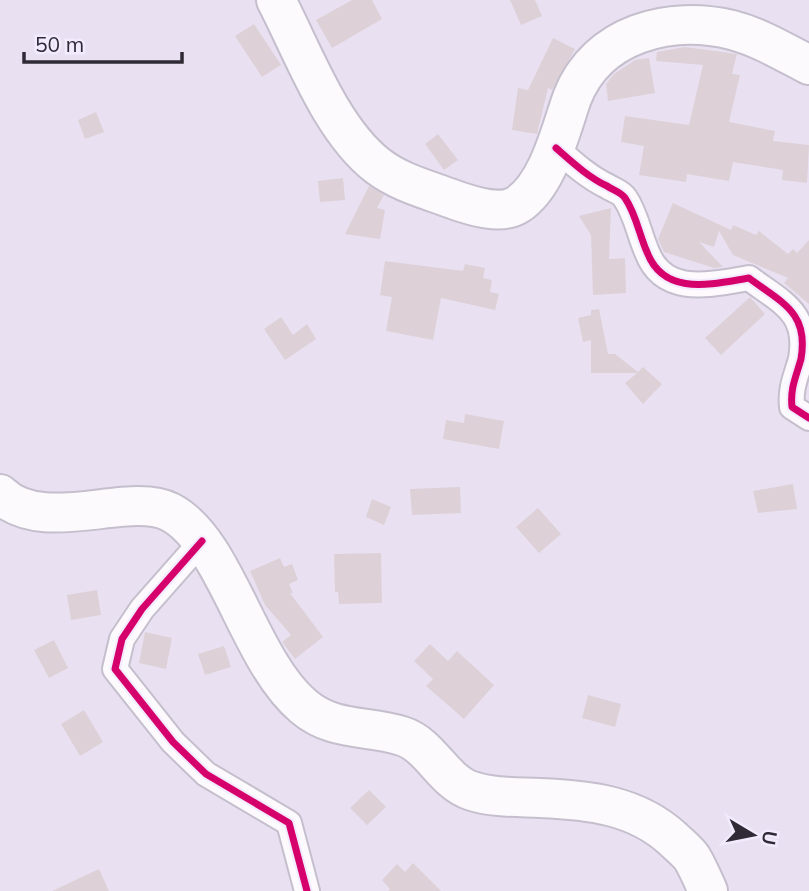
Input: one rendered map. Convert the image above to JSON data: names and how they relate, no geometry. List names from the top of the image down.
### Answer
{
  "scale_bar": "50 m",
  "north": "right"
}
